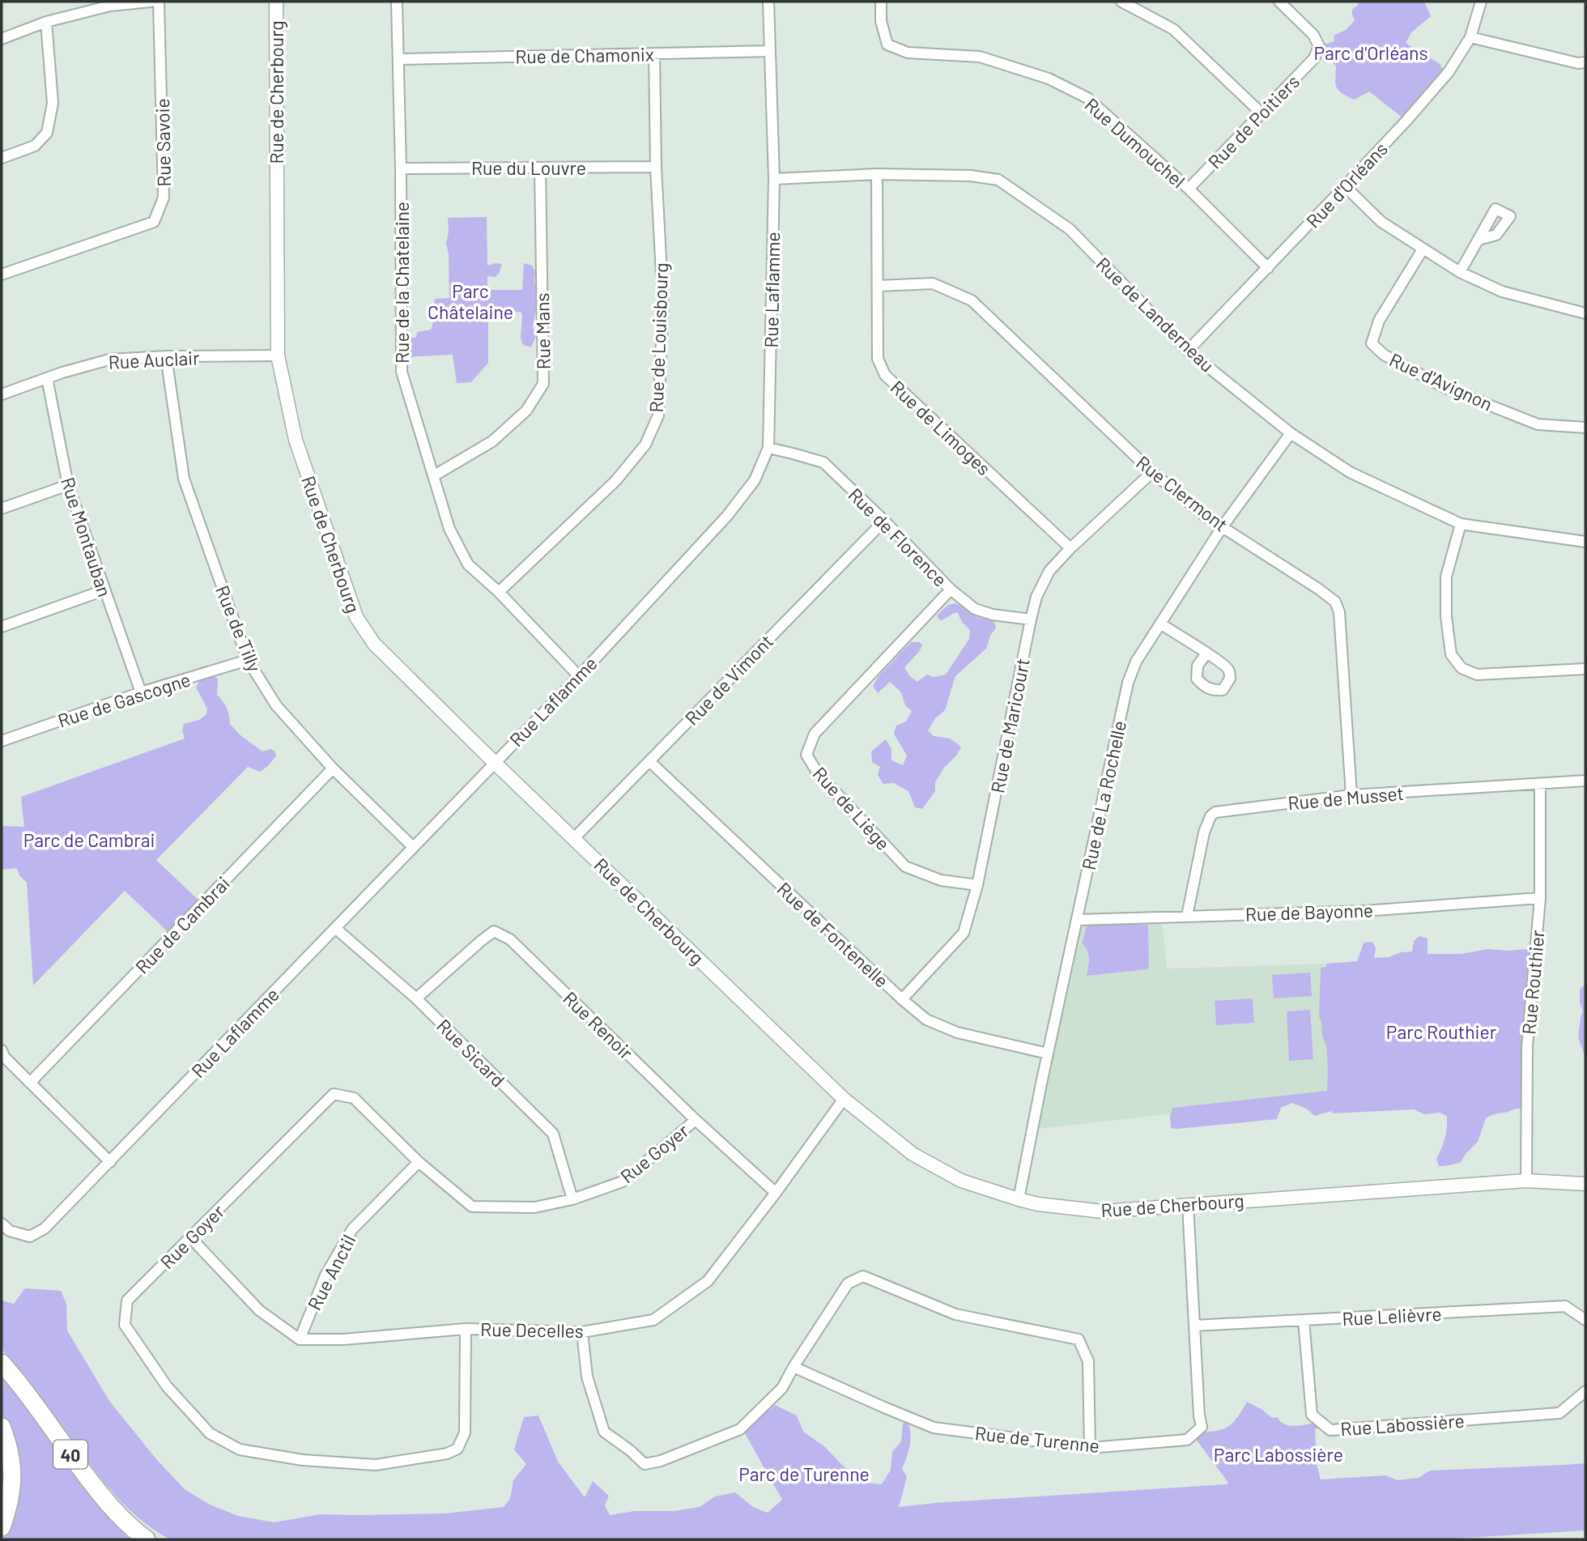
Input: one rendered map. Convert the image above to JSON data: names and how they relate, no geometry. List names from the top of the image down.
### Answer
{
  "streets": {
    "highway": ["40"],
    "street": [
      "Rue de Chamonix",
      "Rue de Cherbourg",
      "Rue de Poitiers",
      "Rue Savoie",
      "Rue Dumouchel",
      "Rue du Louvre",
      "Rue d'Orléans",
      "Rue de la Chatelaine",
      "Rue Laflamme",
      "Rue de Landerneau",
      "Rue Mans",
      "Rue de Louisbourg",
      "Rue Auclair",
      "Rue d'Avignon",
      "Rue de Limoges",
      "Rue Clermont",
      "Rue Montauban",
      "Rue de Florence",
      "Rue de Tilly",
      "Rue de Vimont",
      "Rue de Gascogne",
      "Rue de Maricourt",
      "Rue de La Rochelle",
      "Rue de Musset",
      "Rue de Liège",
      "Rue de Bayonne",
      "Rue de Cambrai",
      "Rue de Fontenelle",
      "Rue Routhier",
      "Rue Renoir",
      "Rue Sicard",
      "Rue Goyer",
      "Rue Anctil",
      "Rue Lelièvre",
      "Rue Decelles",
      "Rue Labossière",
      "Rue de Turenne"
    ]
  },
  "crossings": [
    ["Rue de Chamonix", "Rue de la Chatelaine"],
    ["Rue de Chamonix", "Rue Laflamme"],
    ["Rue de Chamonix", "Rue de Louisbourg"],
    ["Rue de Cherbourg", "Rue Laflamme"],
    ["Rue de Cherbourg", "Rue Auclair"],
    ["Rue de Cherbourg", "Rue de Vimont"],
    ["Rue de Cherbourg", "Rue de La Rochelle"],
    ["Rue de Cherbourg", "Rue Routhier"],
    ["Rue de Cherbourg", "Rue Decelles"],
    ["Rue de Cherbourg", "Rue de Turenne"],
    ["Rue de Poitiers", "Rue Dumouchel"],
    ["Rue Dumouchel", "Rue d'Orléans"],
    ["Rue du Louvre", "Rue de la Chatelaine"],
    ["Rue du Louvre", "Rue Mans"],
    ["Rue du Louvre", "Rue de Louisbourg"],
    ["Rue d'Orléans", "Rue de Landerneau"],
    ["Rue de la Chatelaine", "Rue Laflamme"],
    ["Rue de la Chatelaine", "Rue Mans"],
    ["Rue de la Chatelaine", "Rue de Louisbourg"],
    ["Rue Laflamme", "Rue de Landerneau"],
    ["Rue Laflamme", "Rue de Florence"],
    ["Rue Laflamme", "Rue de Tilly"],
    ["Rue Laflamme", "Rue Sicard"],
    ["Rue de Landerneau", "Rue de Limoges"],
    ["Rue de Landerneau", "Rue de La Rochelle"],
    ["Rue Auclair", "Rue Montauban"],
    ["Rue Auclair", "Rue de Tilly"],
    ["Rue de Limoges", "Rue Clermont"],
    ["Rue de Limoges", "Rue de Maricourt"],
    ["Rue Clermont", "Rue de Maricourt"],
    ["Rue Clermont", "Rue de La Rochelle"],
    ["Rue Clermont", "Rue de Musset"],
    ["Rue Montauban", "Rue de Gascogne"],
    ["Rue de Florence", "Rue de Vimont"],
    ["Rue de Florence", "Rue de Maricourt"],
    ["Rue de Florence", "Rue de Liège"],
    ["Rue de Tilly", "Rue de Gascogne"],
    ["Rue de Tilly", "Rue de Cambrai"],
    ["Rue de Vimont", "Rue de Fontenelle"],
    ["Rue de Maricourt", "Rue de Liège"],
    ["Rue de Maricourt", "Rue de Fontenelle"],
    ["Rue de La Rochelle", "Rue de Bayonne"],
    ["Rue de La Rochelle", "Rue de Fontenelle"],
    ["Rue de Musset", "Rue de Bayonne"],
    ["Rue de Musset", "Rue Routhier"],
    ["Rue de Bayonne", "Rue Routhier"],
    ["Rue Renoir", "Rue Sicard"],
    ["Rue Renoir", "Rue Goyer"],
    ["Rue Renoir", "Rue Decelles"],
    ["Rue Sicard", "Rue Goyer"],
    ["Rue Goyer", "Rue Anctil"],
    ["Rue Goyer", "Rue Decelles"],
    ["Rue Anctil", "Rue Decelles"],
    ["Rue Lelièvre", "Rue Labossière"],
    ["Rue Lelièvre", "Rue de Turenne"]
  ],
  "parks": [
    "Parc d'Orléans",
    "Parc Châtelaine",
    "Parc de Cambrai",
    "Parc Routhier",
    "Parc Labossière",
    "Parc de Turenne"
  ]
}
